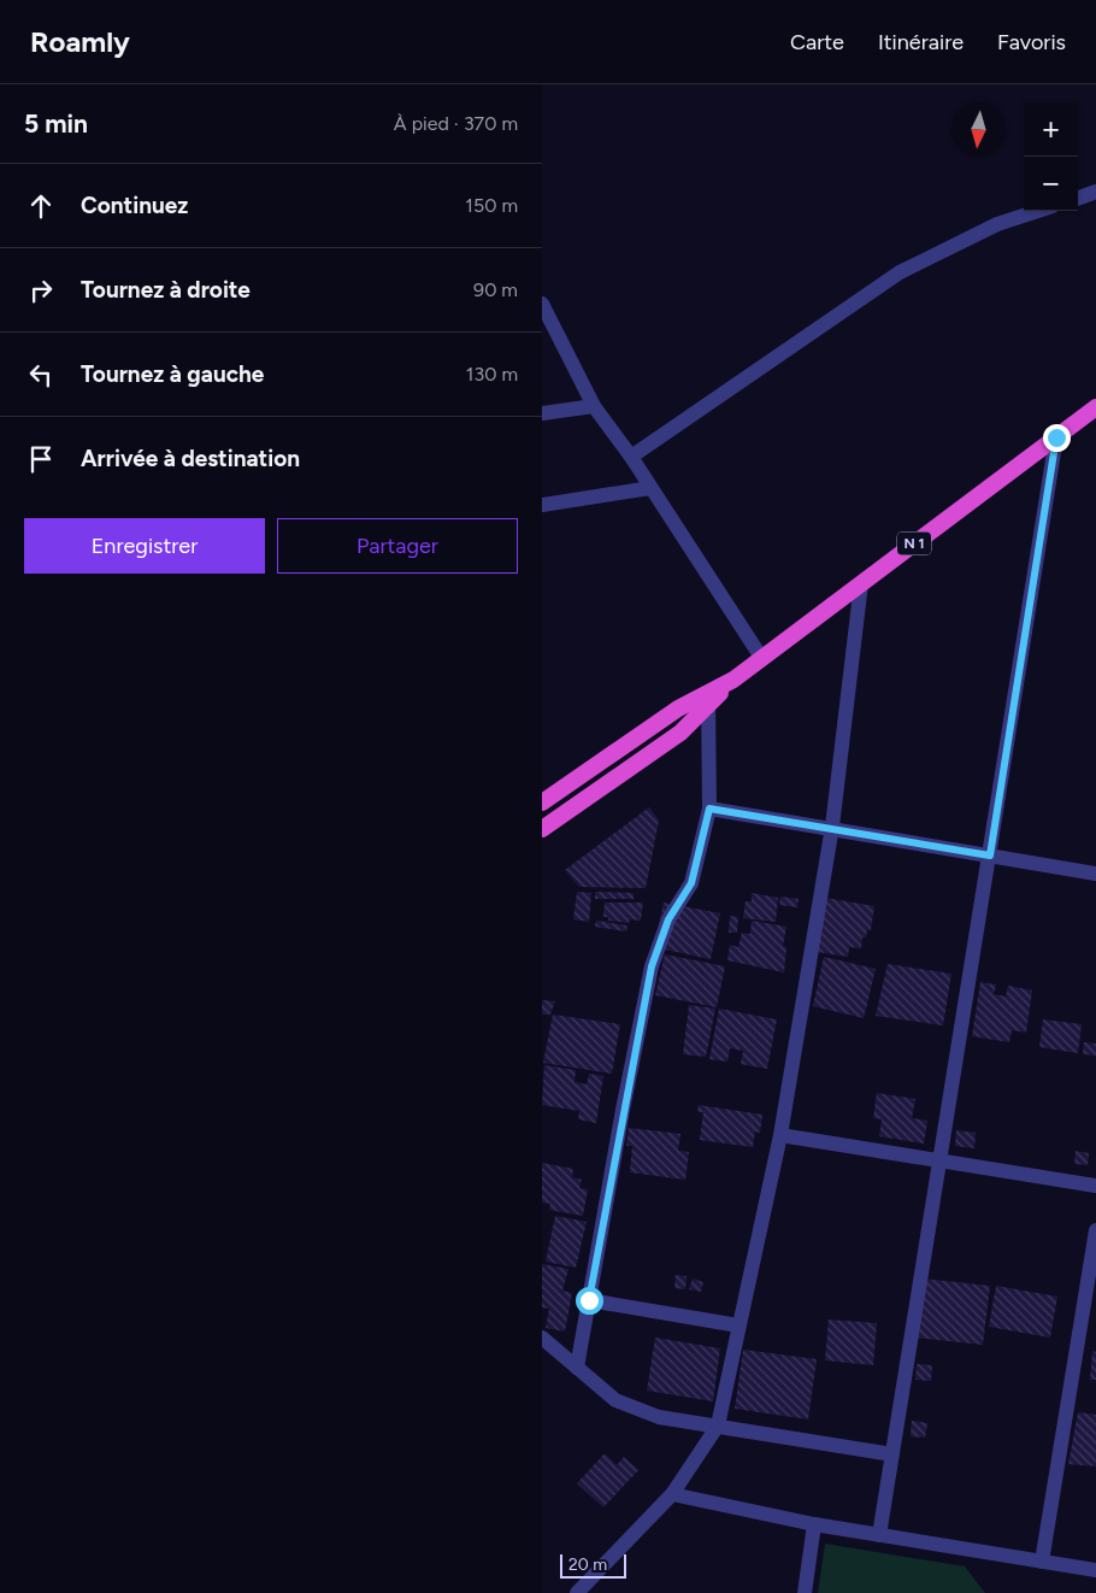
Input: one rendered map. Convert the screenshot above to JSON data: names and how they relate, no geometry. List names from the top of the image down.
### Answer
{
  "streets": {
    "highway": ["N 1"]
  },
  "scale_bar": "20 m",
  "north": "bottom",
  "page": {
    "header": "Roamly",
    "nav": ["Carte", "Itinéraire", "Favoris"],
    "heading": ["5 min", "À pied · 370 m"],
    "map_buttons": ["+", "−"],
    "list": [
      ["Continuez", "150 m"],
      ["Tournez à droite", "90 m"],
      ["Tournez à gauche", "130 m"],
      "Arrivée à destination"
    ],
    "buttons": ["Enregistrer", "Partager"],
    "scale": "20 m"
  }
}
